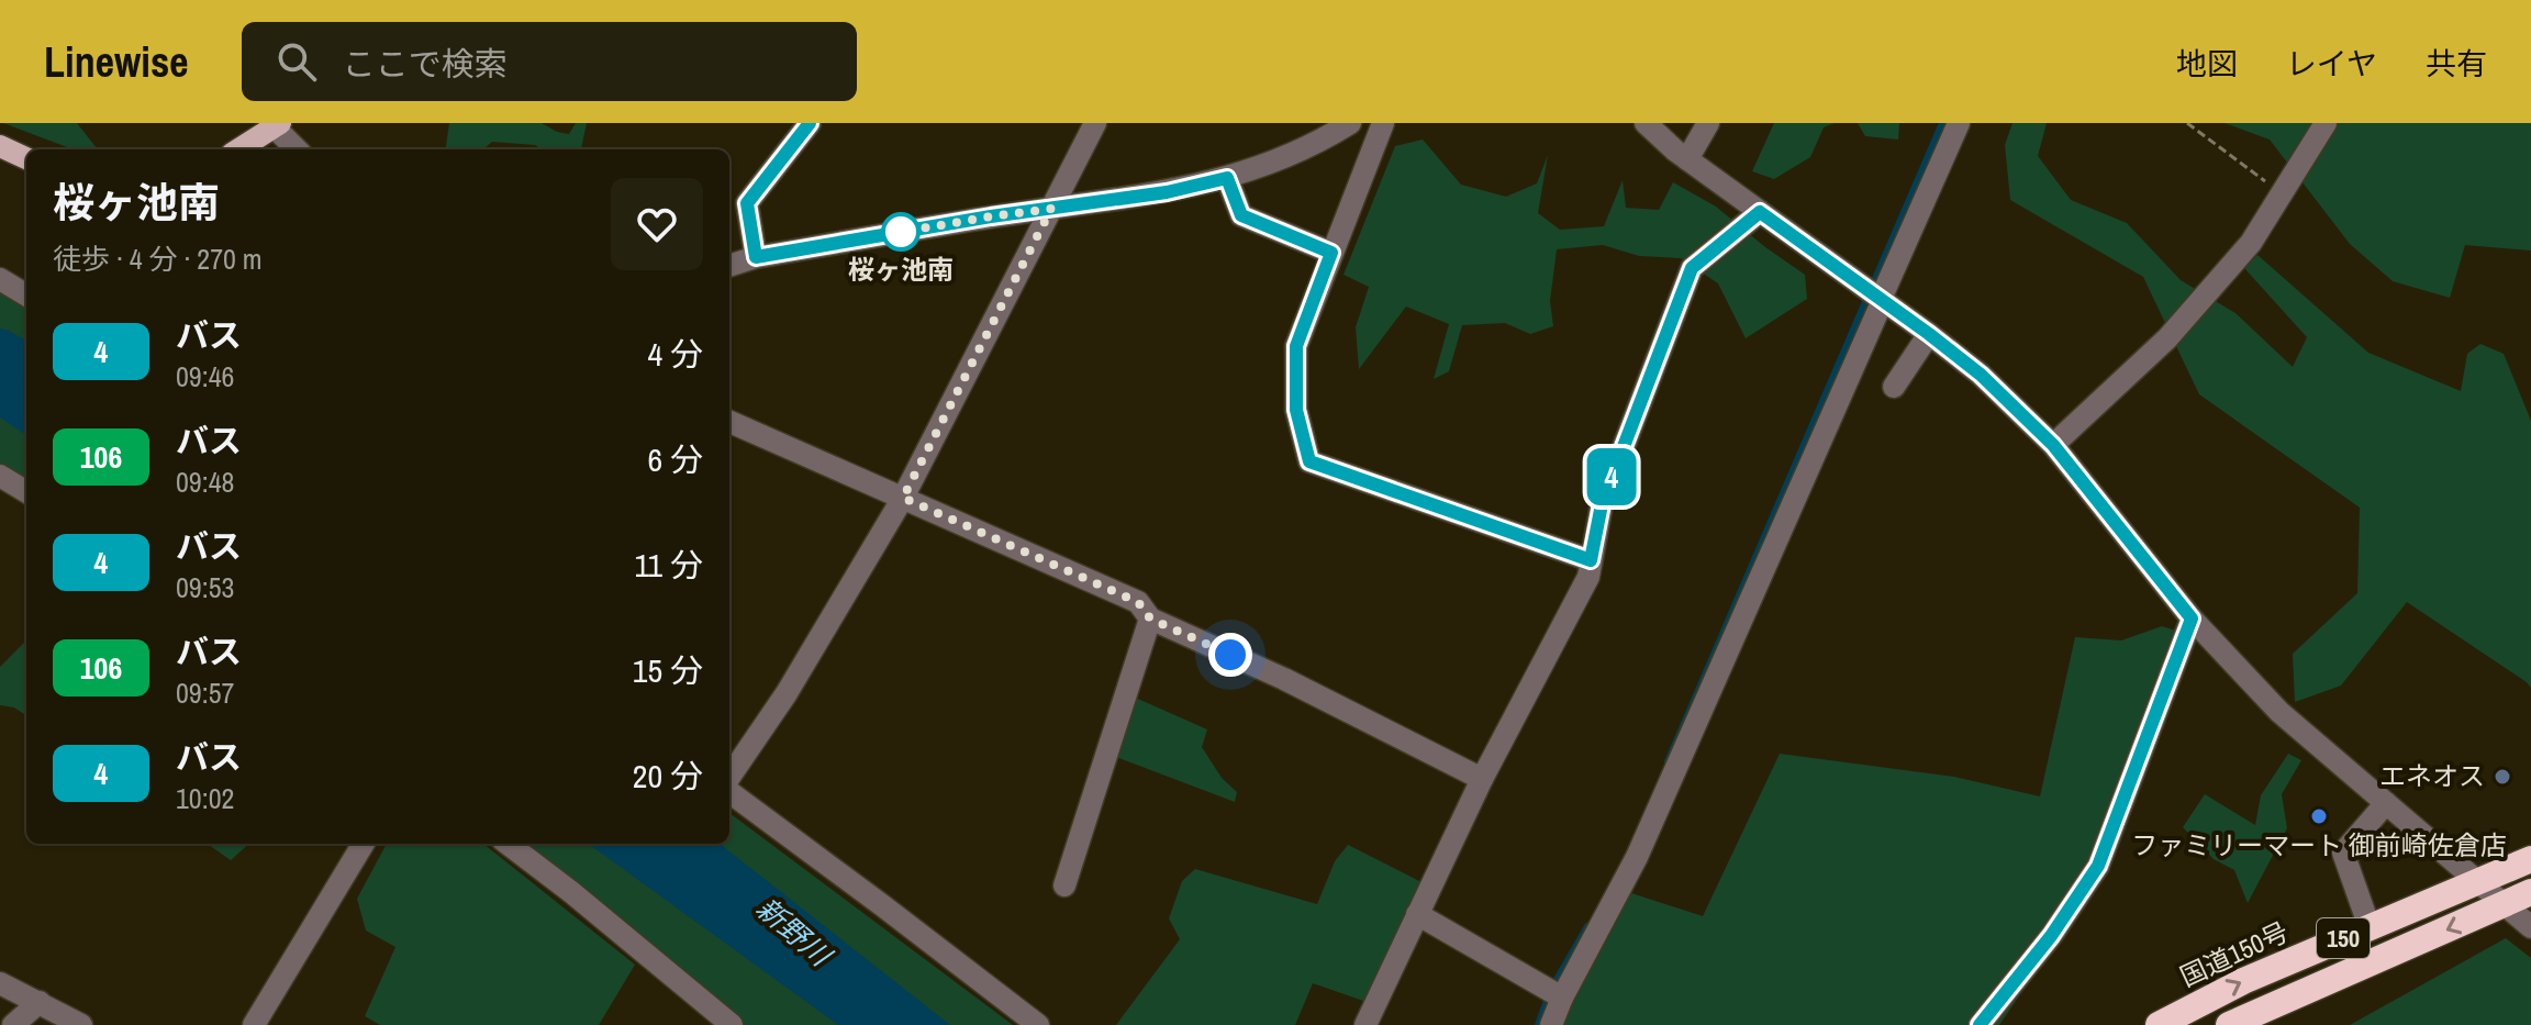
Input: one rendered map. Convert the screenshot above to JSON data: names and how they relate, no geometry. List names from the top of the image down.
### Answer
{
  "streets": {
    "highway": ["150", "国道150号"]
  },
  "water": ["新野川"],
  "places": ["桜ヶ池南", "エネオス", "ファミリーマート 御前崎佐倉店"],
  "lines": ["bus line 4"],
  "page": {
    "header": "Linewise",
    "search": "ここで検索",
    "nav": ["地図", "レイヤ", "共有"],
    "on_map": "4",
    "heading": ["桜ヶ池南", "徒歩 · 4 分 · 270 m"],
    "list": [
      {
        "mark": "4",
        "name": "バス",
        "note": "09:46",
        "value": "4 分"
      },
      {
        "mark": "106",
        "name": "バス",
        "note": "09:48",
        "value": "6 分"
      },
      {
        "mark": "4",
        "name": "バス",
        "note": "09:53",
        "value": "11 分"
      },
      {
        "mark": "106",
        "name": "バス",
        "note": "09:57",
        "value": "15 分"
      },
      {
        "mark": "4",
        "name": "バス",
        "note": "10:02",
        "value": "20 分"
      }
    ]
  }
}
